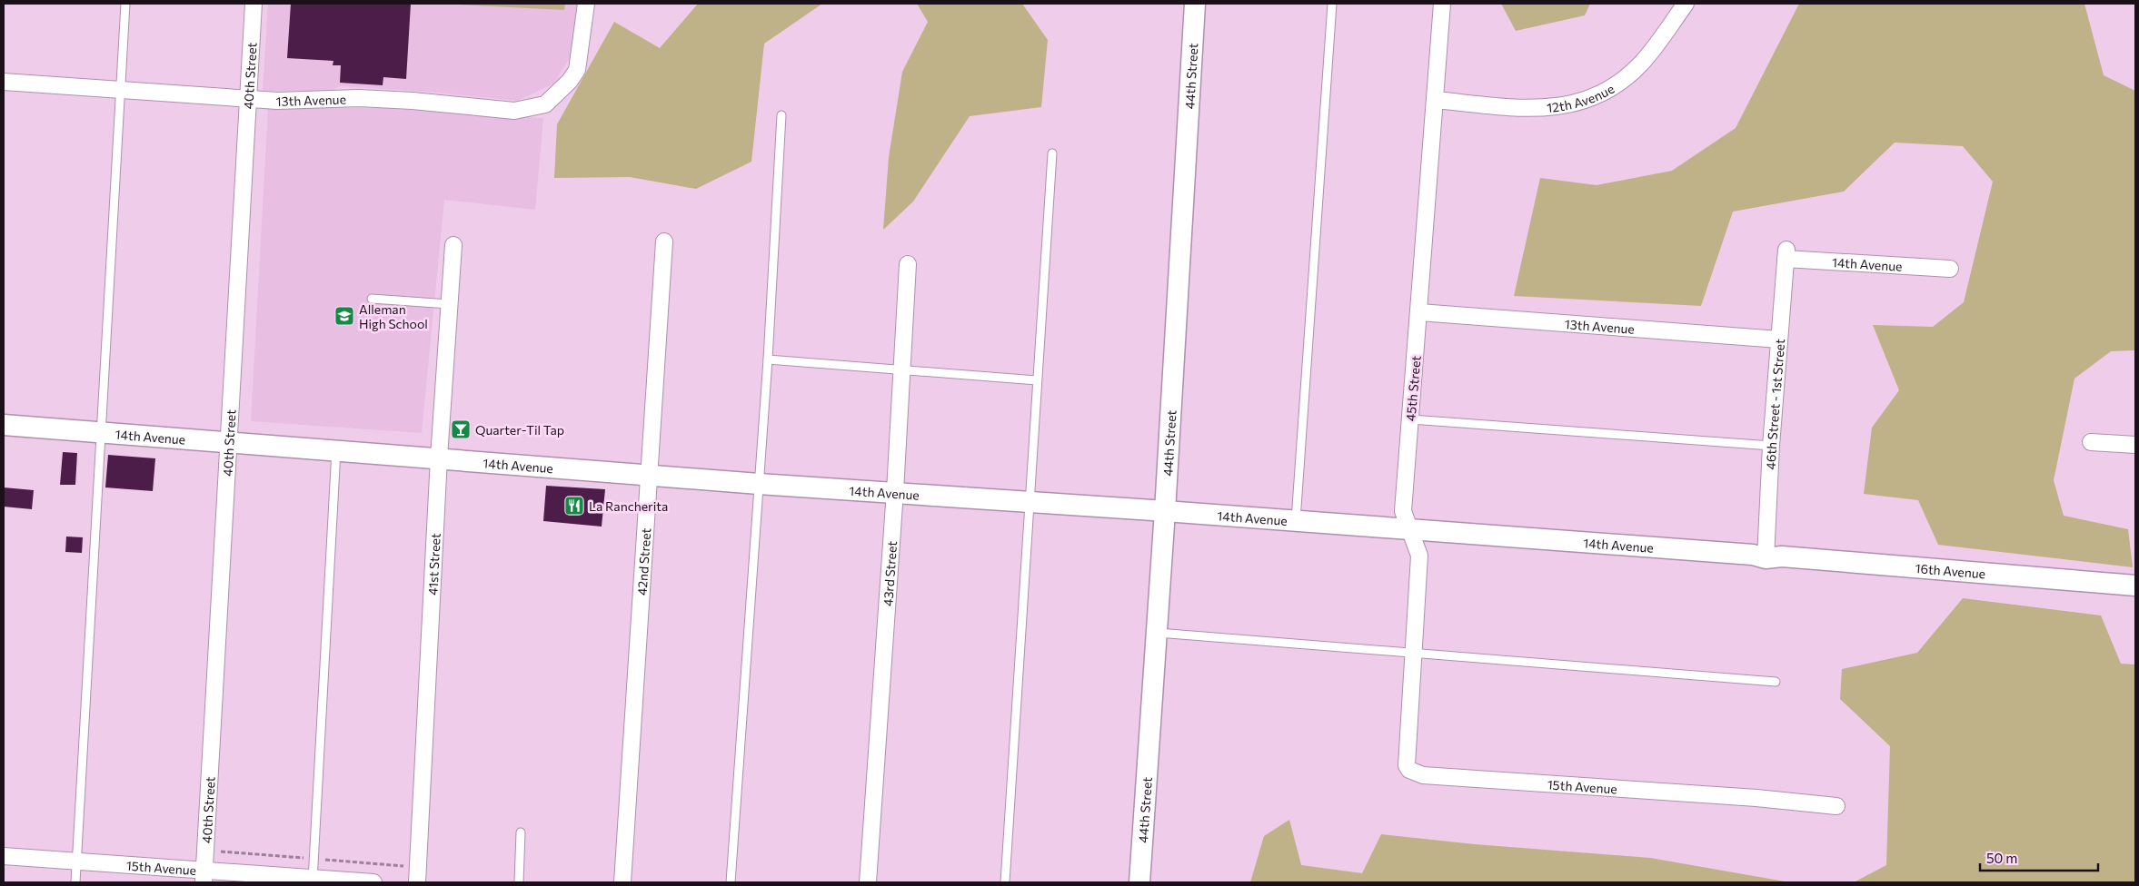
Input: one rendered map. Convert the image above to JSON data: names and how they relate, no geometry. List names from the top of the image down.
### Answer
{
  "streets": {
    "street": [
      "40th Street",
      "44th Street",
      "12th Avenue",
      "13th Avenue",
      "14th Avenue",
      "45th Street",
      "46th Street - 1st Street",
      "42nd Street",
      "41st Street",
      "16th Avenue",
      "43rd Street",
      "15th Avenue"
    ]
  },
  "crossings": [
    ["40th Street", "13th Avenue"],
    ["40th Street", "14th Avenue"],
    ["40th Street", "15th Avenue"],
    ["44th Street", "14th Avenue"],
    ["12th Avenue", "45th Street"],
    ["13th Avenue", "45th Street"],
    ["13th Avenue", "46th Street - 1st Street"],
    ["14th Avenue", "45th Street"],
    ["14th Avenue", "46th Street - 1st Street"],
    ["14th Avenue", "42nd Street"],
    ["14th Avenue", "41st Street"],
    ["14th Avenue", "16th Avenue"],
    ["14th Avenue", "43rd Street"],
    ["45th Street", "15th Avenue"],
    ["46th Street - 1st Street", "16th Avenue"]
  ],
  "places": {
    "school or university": ["Alleman High School"],
    "bar": ["Quarter-Til Tap"],
    "restaurant": ["La Rancherita"]
  },
  "scale_bar": "50 m"
}
